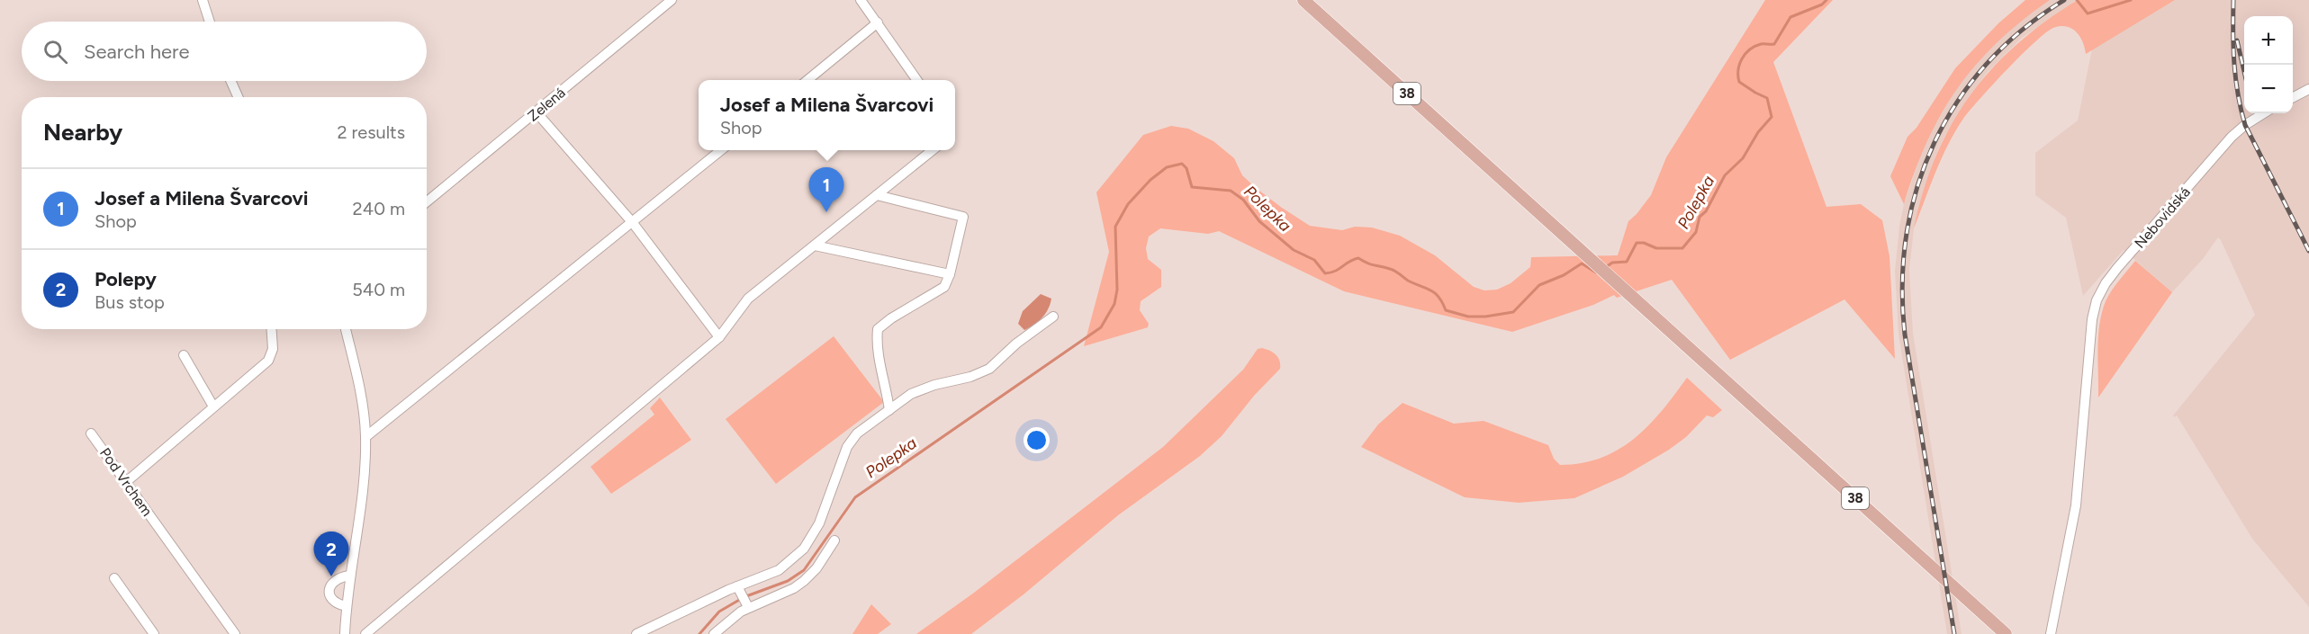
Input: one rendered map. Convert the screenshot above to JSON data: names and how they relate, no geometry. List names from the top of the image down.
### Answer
{
  "streets": {
    "main road": ["38"],
    "street": ["Zelená", "Nebovidská", "Pod Vrchem"]
  },
  "water": ["Polepka"],
  "page": {
    "map_buttons": ["+", "−"],
    "search": "Search here",
    "popup": ["Josef a Milena Švarcovi", "Shop"],
    "heading": ["Nearby", "2 results"],
    "pins": ["1", "2"],
    "list": [
      {
        "mark": "1",
        "name": "Josef a Milena Švarcovi",
        "note": "Shop",
        "value": "240 m"
      },
      {
        "mark": "2",
        "name": "Polepy",
        "note": "Bus stop",
        "value": "540 m"
      }
    ]
  }
}
